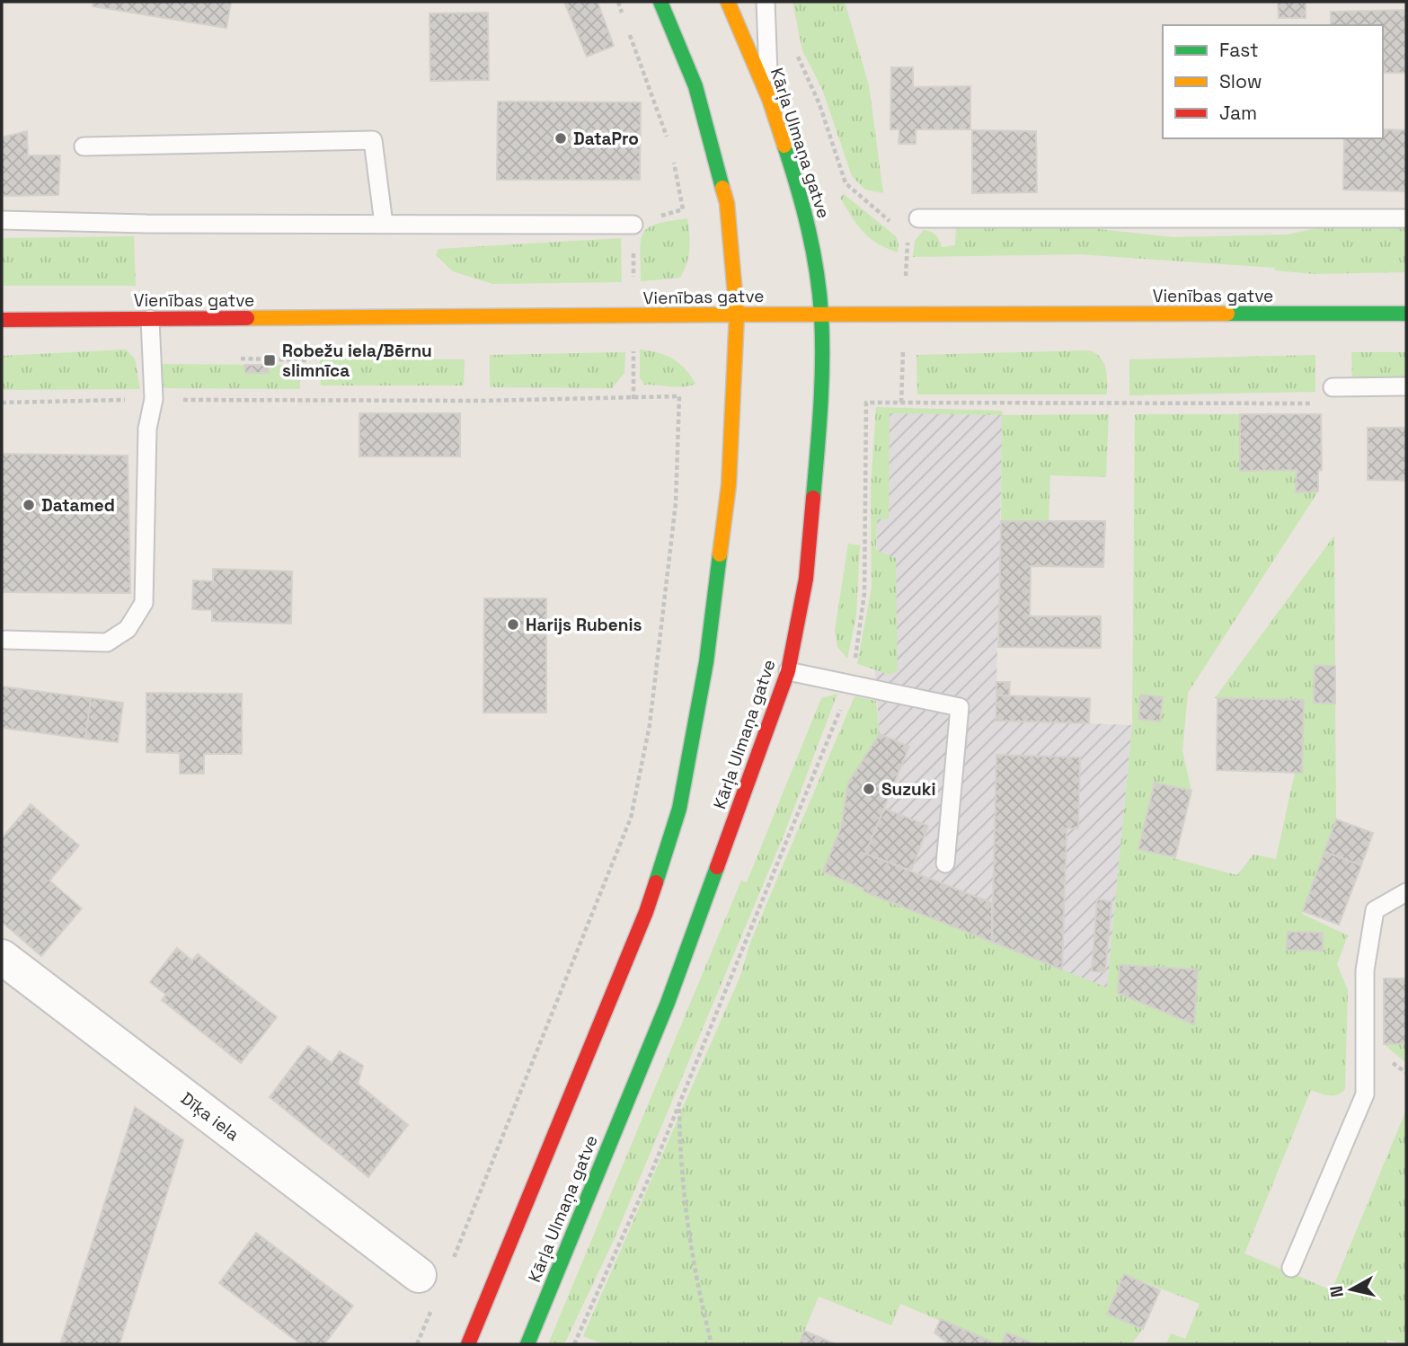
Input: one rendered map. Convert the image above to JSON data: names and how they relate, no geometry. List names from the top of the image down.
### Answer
{
  "streets": {
    "main road": ["Kārļa Ulmaņa gatve", "Vienības gatve"],
    "street": ["Dīķa iela"]
  },
  "crossings": [
    ["Kārļa Ulmaņa gatve", "Vienības gatve"]
  ],
  "places": {
    "other": [
      "DataPro",
      "Datamed",
      "Harijs Rubenis",
      "Suzuki"
    ],
    "transit": ["Robežu iela/Bērnu slimnīca"]
  },
  "legend": ["Fast", "Slow", "Jam"],
  "north": "left"
}
